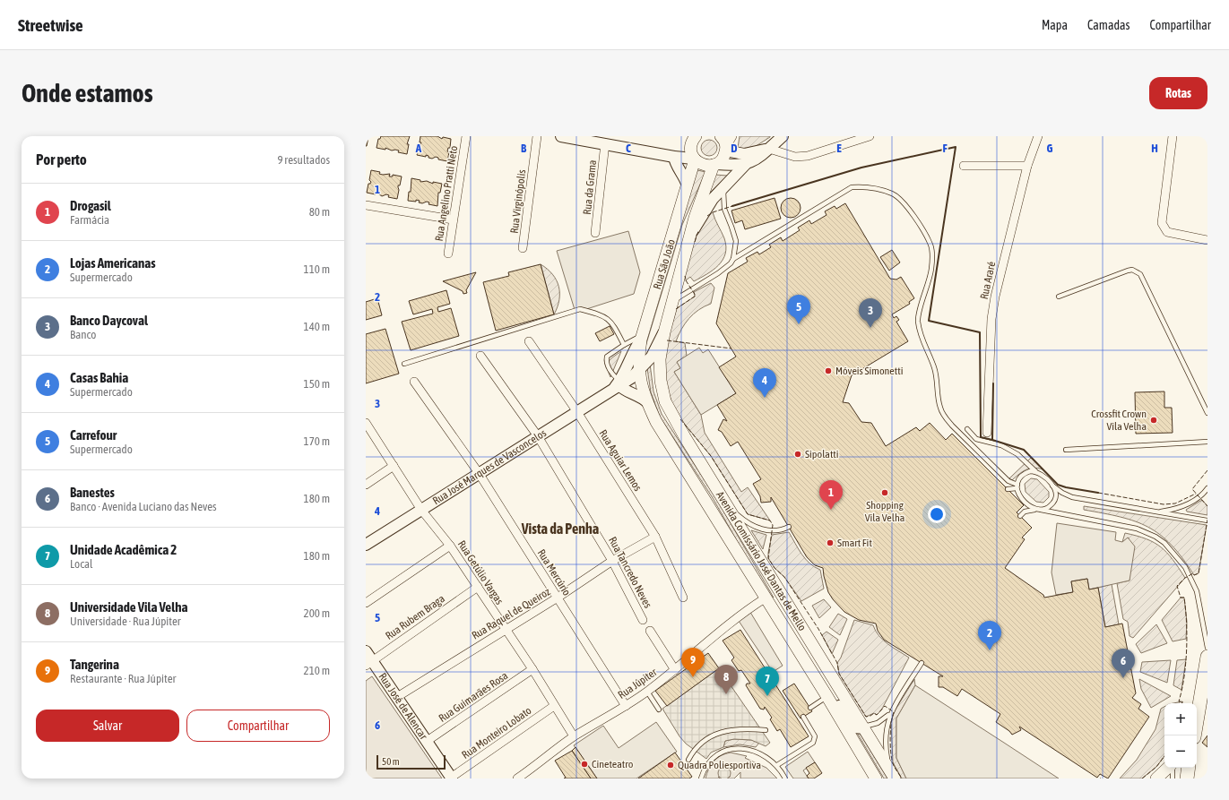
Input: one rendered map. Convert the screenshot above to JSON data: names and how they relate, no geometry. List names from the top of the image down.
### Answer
{
  "streets": {
    "main road": ["Rua São João", "Avenida Comissário José Dantas de Mello"],
    "street": [
      "Rua da Grama",
      "Rua Angelino Pratti Neto",
      "Rua Virginópolis",
      "Rua Araré",
      "Rua Aguiar Lemos",
      "Rua José Marques de Vasconcelos",
      "Rua Getúlio Vargas",
      "Rua Mercúrio",
      "Rua Tancredo Neves",
      "Rua Raquel de Queiroz",
      "Rua Rubem Braga",
      "Rua Júpiter",
      "Rua Guimarães Rosa",
      "Rua José de Alencar",
      "Rua Monteiro Lobato"
    ]
  },
  "crossings": [
    ["Rua São João", "Rua José Marques de Vasconcelos"],
    ["Rua São João", "Avenida Comissário José Dantas de Mello"],
    ["Rua Aguiar Lemos", "Rua José Marques de Vasconcelos"],
    ["Rua Aguiar Lemos", "Rua Raquel de Queiroz"],
    ["Rua José Marques de Vasconcelos", "Avenida Comissário José Dantas de Mello"],
    ["Rua José Marques de Vasconcelos", "Rua Getúlio Vargas"],
    ["Rua José Marques de Vasconcelos", "Rua Mercúrio"],
    ["Rua José Marques de Vasconcelos", "Rua Tancredo Neves"],
    ["Avenida Comissário José Dantas de Mello", "Rua Júpiter"],
    ["Rua Getúlio Vargas", "Rua Raquel de Queiroz"],
    ["Rua Getúlio Vargas", "Rua Rubem Braga"],
    ["Rua Getúlio Vargas", "Rua Júpiter"],
    ["Rua Getúlio Vargas", "Rua Guimarães Rosa"],
    ["Rua Getúlio Vargas", "Rua Monteiro Lobato"],
    ["Rua Mercúrio", "Rua Raquel de Queiroz"],
    ["Rua Mercúrio", "Rua Júpiter"],
    ["Rua Tancredo Neves", "Rua Raquel de Queiroz"],
    ["Rua Raquel de Queiroz", "Rua José de Alencar"],
    ["Rua Rubem Braga", "Rua José de Alencar"],
    ["Rua Guimarães Rosa", "Rua José de Alencar"],
    ["Rua José de Alencar", "Rua Monteiro Lobato"]
  ],
  "districts": ["Vista da Penha"],
  "places": [
    "Móveis Simonetti",
    "Crossfit Crown Vila Velha",
    "Sipolatti",
    "Shopping Vila Velha",
    "Smart Fit",
    "Cineteatro",
    "Quadra Poliesportiva"
  ],
  "scale_bar": "50 m",
  "page": {
    "header": "Streetwise",
    "nav": ["Mapa", "Camadas", "Compartilhar"],
    "buttons": [
      "Rotas",
      ["Salvar", "Compartilhar"]
    ],
    "title": "Onde estamos",
    "heading": ["Por perto", "9 resultados"],
    "list": [
      {
        "mark": "1",
        "name": "Drogasil",
        "note": "Farmácia",
        "value": "80 m"
      },
      {
        "mark": "2",
        "name": "Lojas Americanas",
        "note": "Supermercado",
        "value": "110 m"
      },
      {
        "mark": "3",
        "name": "Banco Daycoval",
        "note": "Banco",
        "value": "140 m"
      },
      {
        "mark": "4",
        "name": "Casas Bahia",
        "note": "Supermercado",
        "value": "150 m"
      },
      {
        "mark": "5",
        "name": "Carrefour",
        "note": "Supermercado",
        "value": "170 m"
      },
      {
        "mark": "6",
        "name": "Banestes",
        "note": "Banco · Avenida Luciano das Neves",
        "value": "180 m"
      },
      {
        "mark": "7",
        "name": "Unidade Acadêmica 2",
        "note": "Local",
        "value": "180 m"
      },
      {
        "mark": "8",
        "name": "Universidade Vila Velha",
        "note": "Universidade · Rua Júpiter",
        "value": "200 m"
      },
      {
        "mark": "9",
        "name": "Tangerina",
        "note": "Restaurante · Rua Júpiter",
        "value": "210 m"
      }
    ],
    "pins": [
      "5",
      "3",
      "4",
      "1",
      "2",
      "9",
      "6",
      "8",
      "7"
    ],
    "map_buttons": ["+", "−"],
    "scale": "50 m"
  },
  "grid": {
    "columns": [
      "A",
      "B",
      "C",
      "D",
      "E",
      "F",
      "G",
      "H"
    ],
    "rows": [
      "1",
      "2",
      "3",
      "4",
      "5",
      "6"
    ]
  }
}
